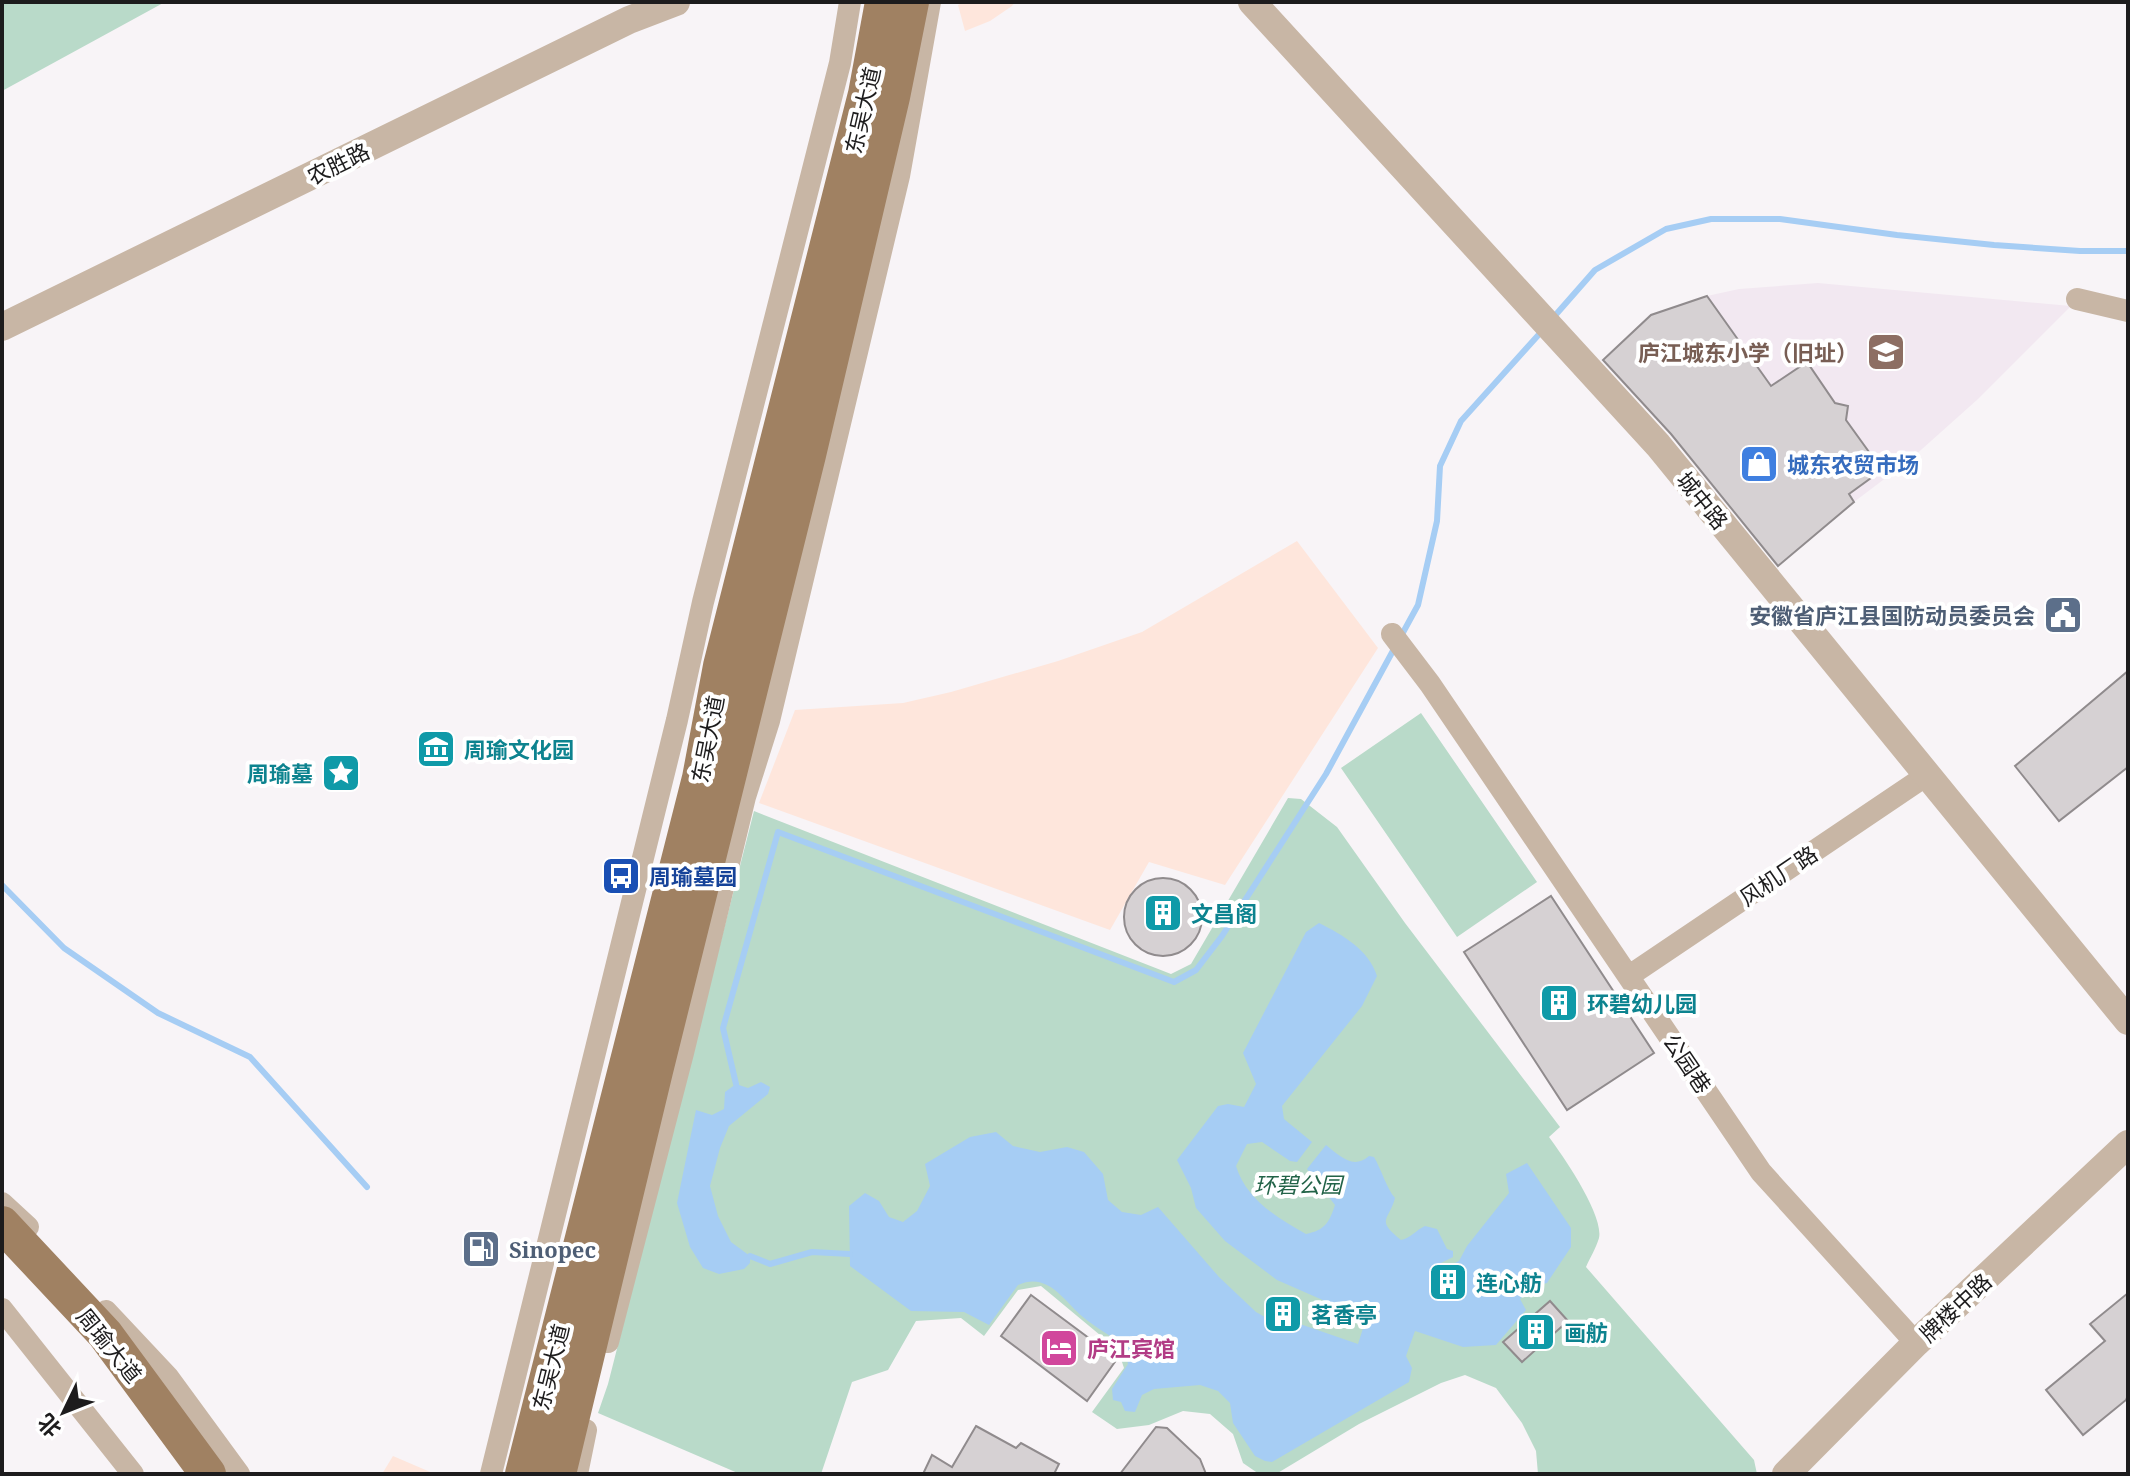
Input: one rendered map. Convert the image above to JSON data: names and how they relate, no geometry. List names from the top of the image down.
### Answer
{
  "streets": {
    "main road": ["东吴大道", "周瑜大道"],
    "street": [
      "农胜路",
      "城中路",
      "风机厂路",
      "公园巷",
      "牌楼中路"
    ]
  },
  "crossings": [
    ["城中路", "风机厂路"],
    ["风机厂路", "公园巷"],
    ["公园巷", "牌楼中路"]
  ],
  "parks": ["环碧公园"],
  "places": {
    "school or university": ["庐江城东小学（旧址）"],
    "shop": ["城东农贸市场"],
    "public building": ["安徽省庐江县国防动员委员会"],
    "museum": ["周瑜文化园"],
    "place": ["周瑜墓"],
    "bus stop": ["周瑜墓园"],
    "building": [
      "文昌阁",
      "环碧幼儿园",
      "连心舫",
      "茗香亭",
      "画舫"
    ],
    "fuel station": ["Sinopec"],
    "hotel": ["庐江宾馆"]
  },
  "north": "bottom left"
}
